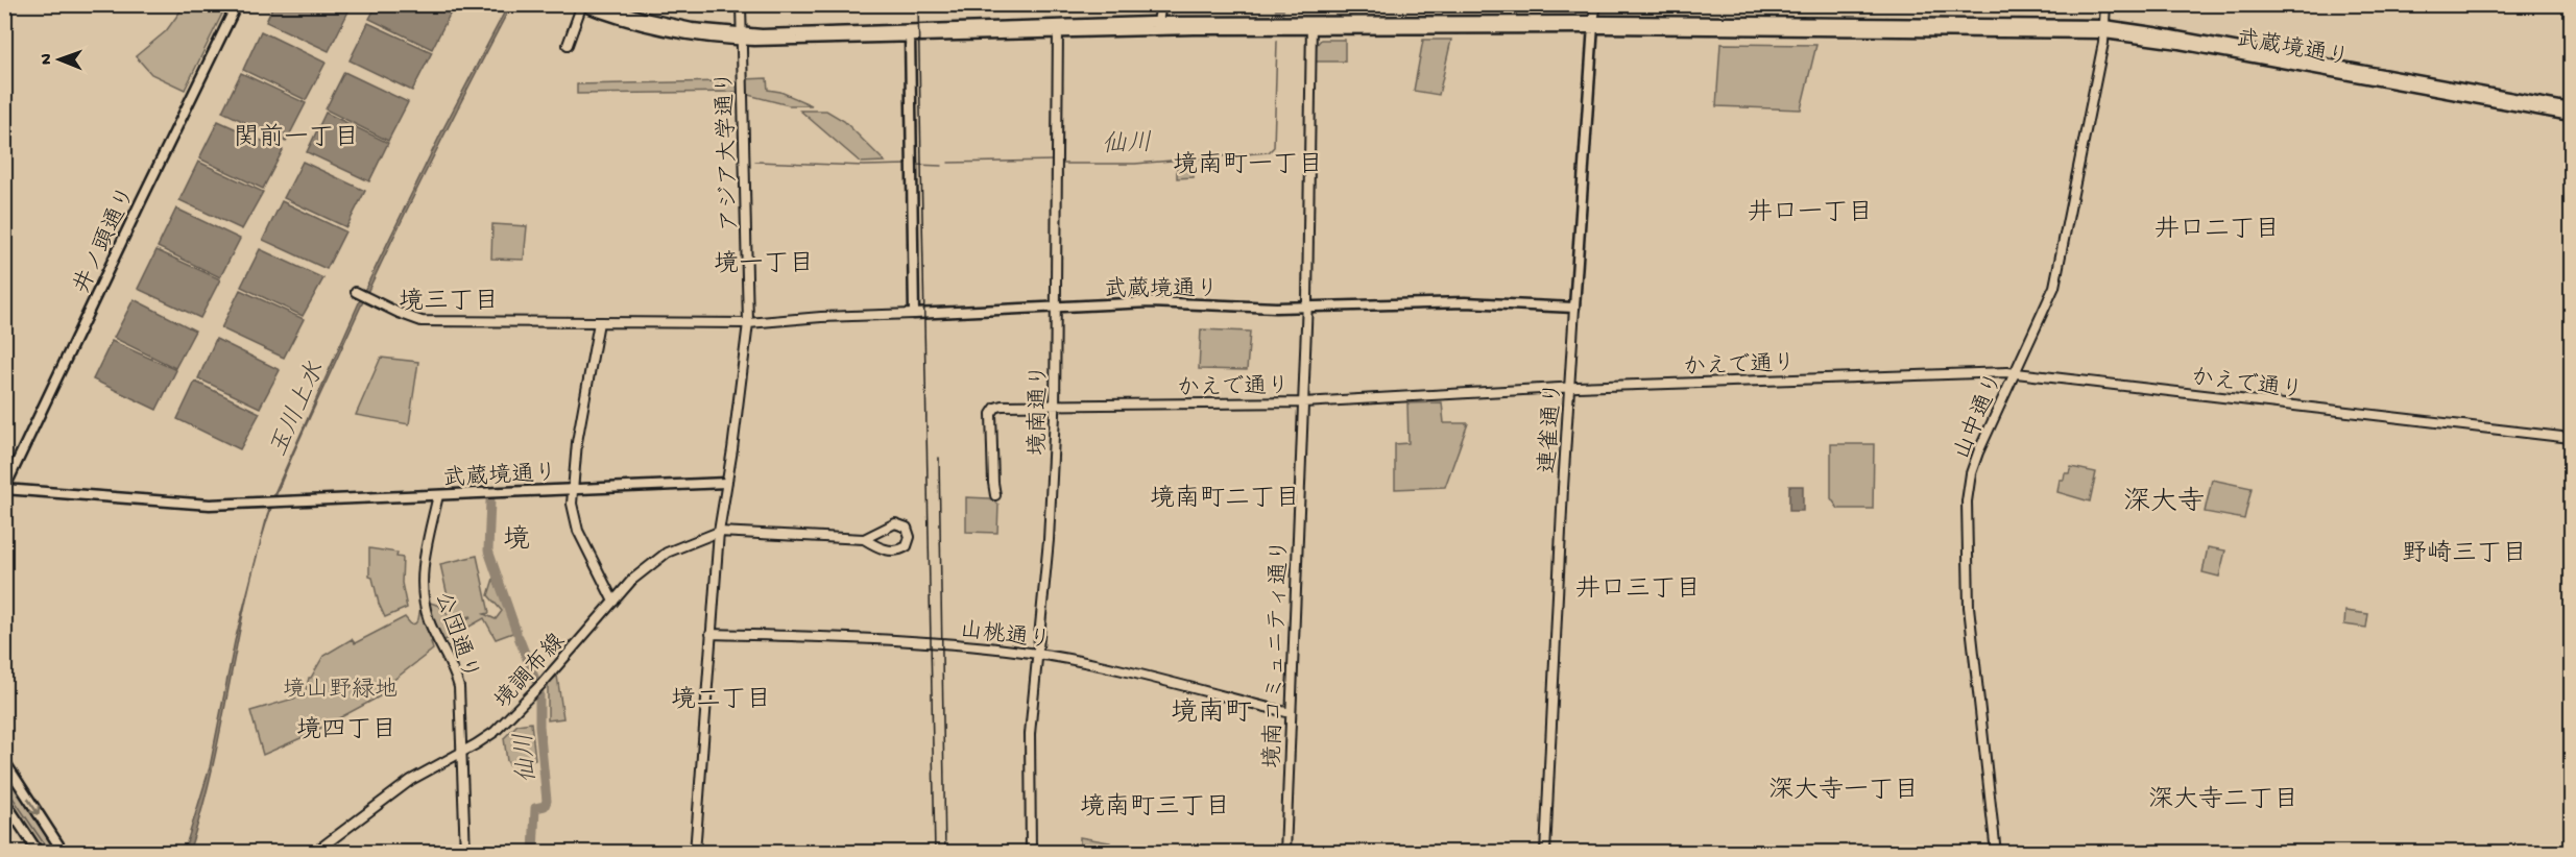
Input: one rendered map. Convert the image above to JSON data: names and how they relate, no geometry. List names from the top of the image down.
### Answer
{
  "streets": {
    "main road": ["武蔵境通り", "井ノ頭通り", "連雀通り"],
    "street": [
      "アジア大学通り",
      "かえで通り",
      "境南通り",
      "山中通り",
      "山桃通り",
      "公団通り",
      "境南コミュニティ通り",
      "境調布線"
    ]
  },
  "crossings": [
    ["武蔵境通り", "アジア大学通り"],
    ["武蔵境通り", "井ノ頭通り"],
    ["武蔵境通り", "境南通り"],
    ["武蔵境通り", "山中通り"],
    ["武蔵境通り", "連雀通り"],
    ["武蔵境通り", "公団通り"],
    ["武蔵境通り", "境南コミュニティ通り"],
    ["かえで通り", "境南通り"],
    ["かえで通り", "山中通り"],
    ["かえで通り", "連雀通り"],
    ["かえで通り", "境南コミュニティ通り"],
    ["境南通り", "山桃通り"],
    ["山桃通り", "境南コミュニティ通り"],
    ["公団通り", "境調布線"]
  ],
  "districts": [
    "関前一丁目",
    "境南町一丁目",
    "井口一丁目",
    "井口二丁目",
    "境一丁目",
    "境三丁目",
    "境南町二丁目",
    "深大寺",
    "境",
    "野崎三丁目",
    "井口三丁目",
    "境二丁目",
    "境南町",
    "境四丁目",
    "深大寺一丁目",
    "深大寺二丁目",
    "境南町三丁目"
  ],
  "water": ["仙川", "玉川上水"],
  "parks": ["境山野緑地"],
  "north": "left"
}
